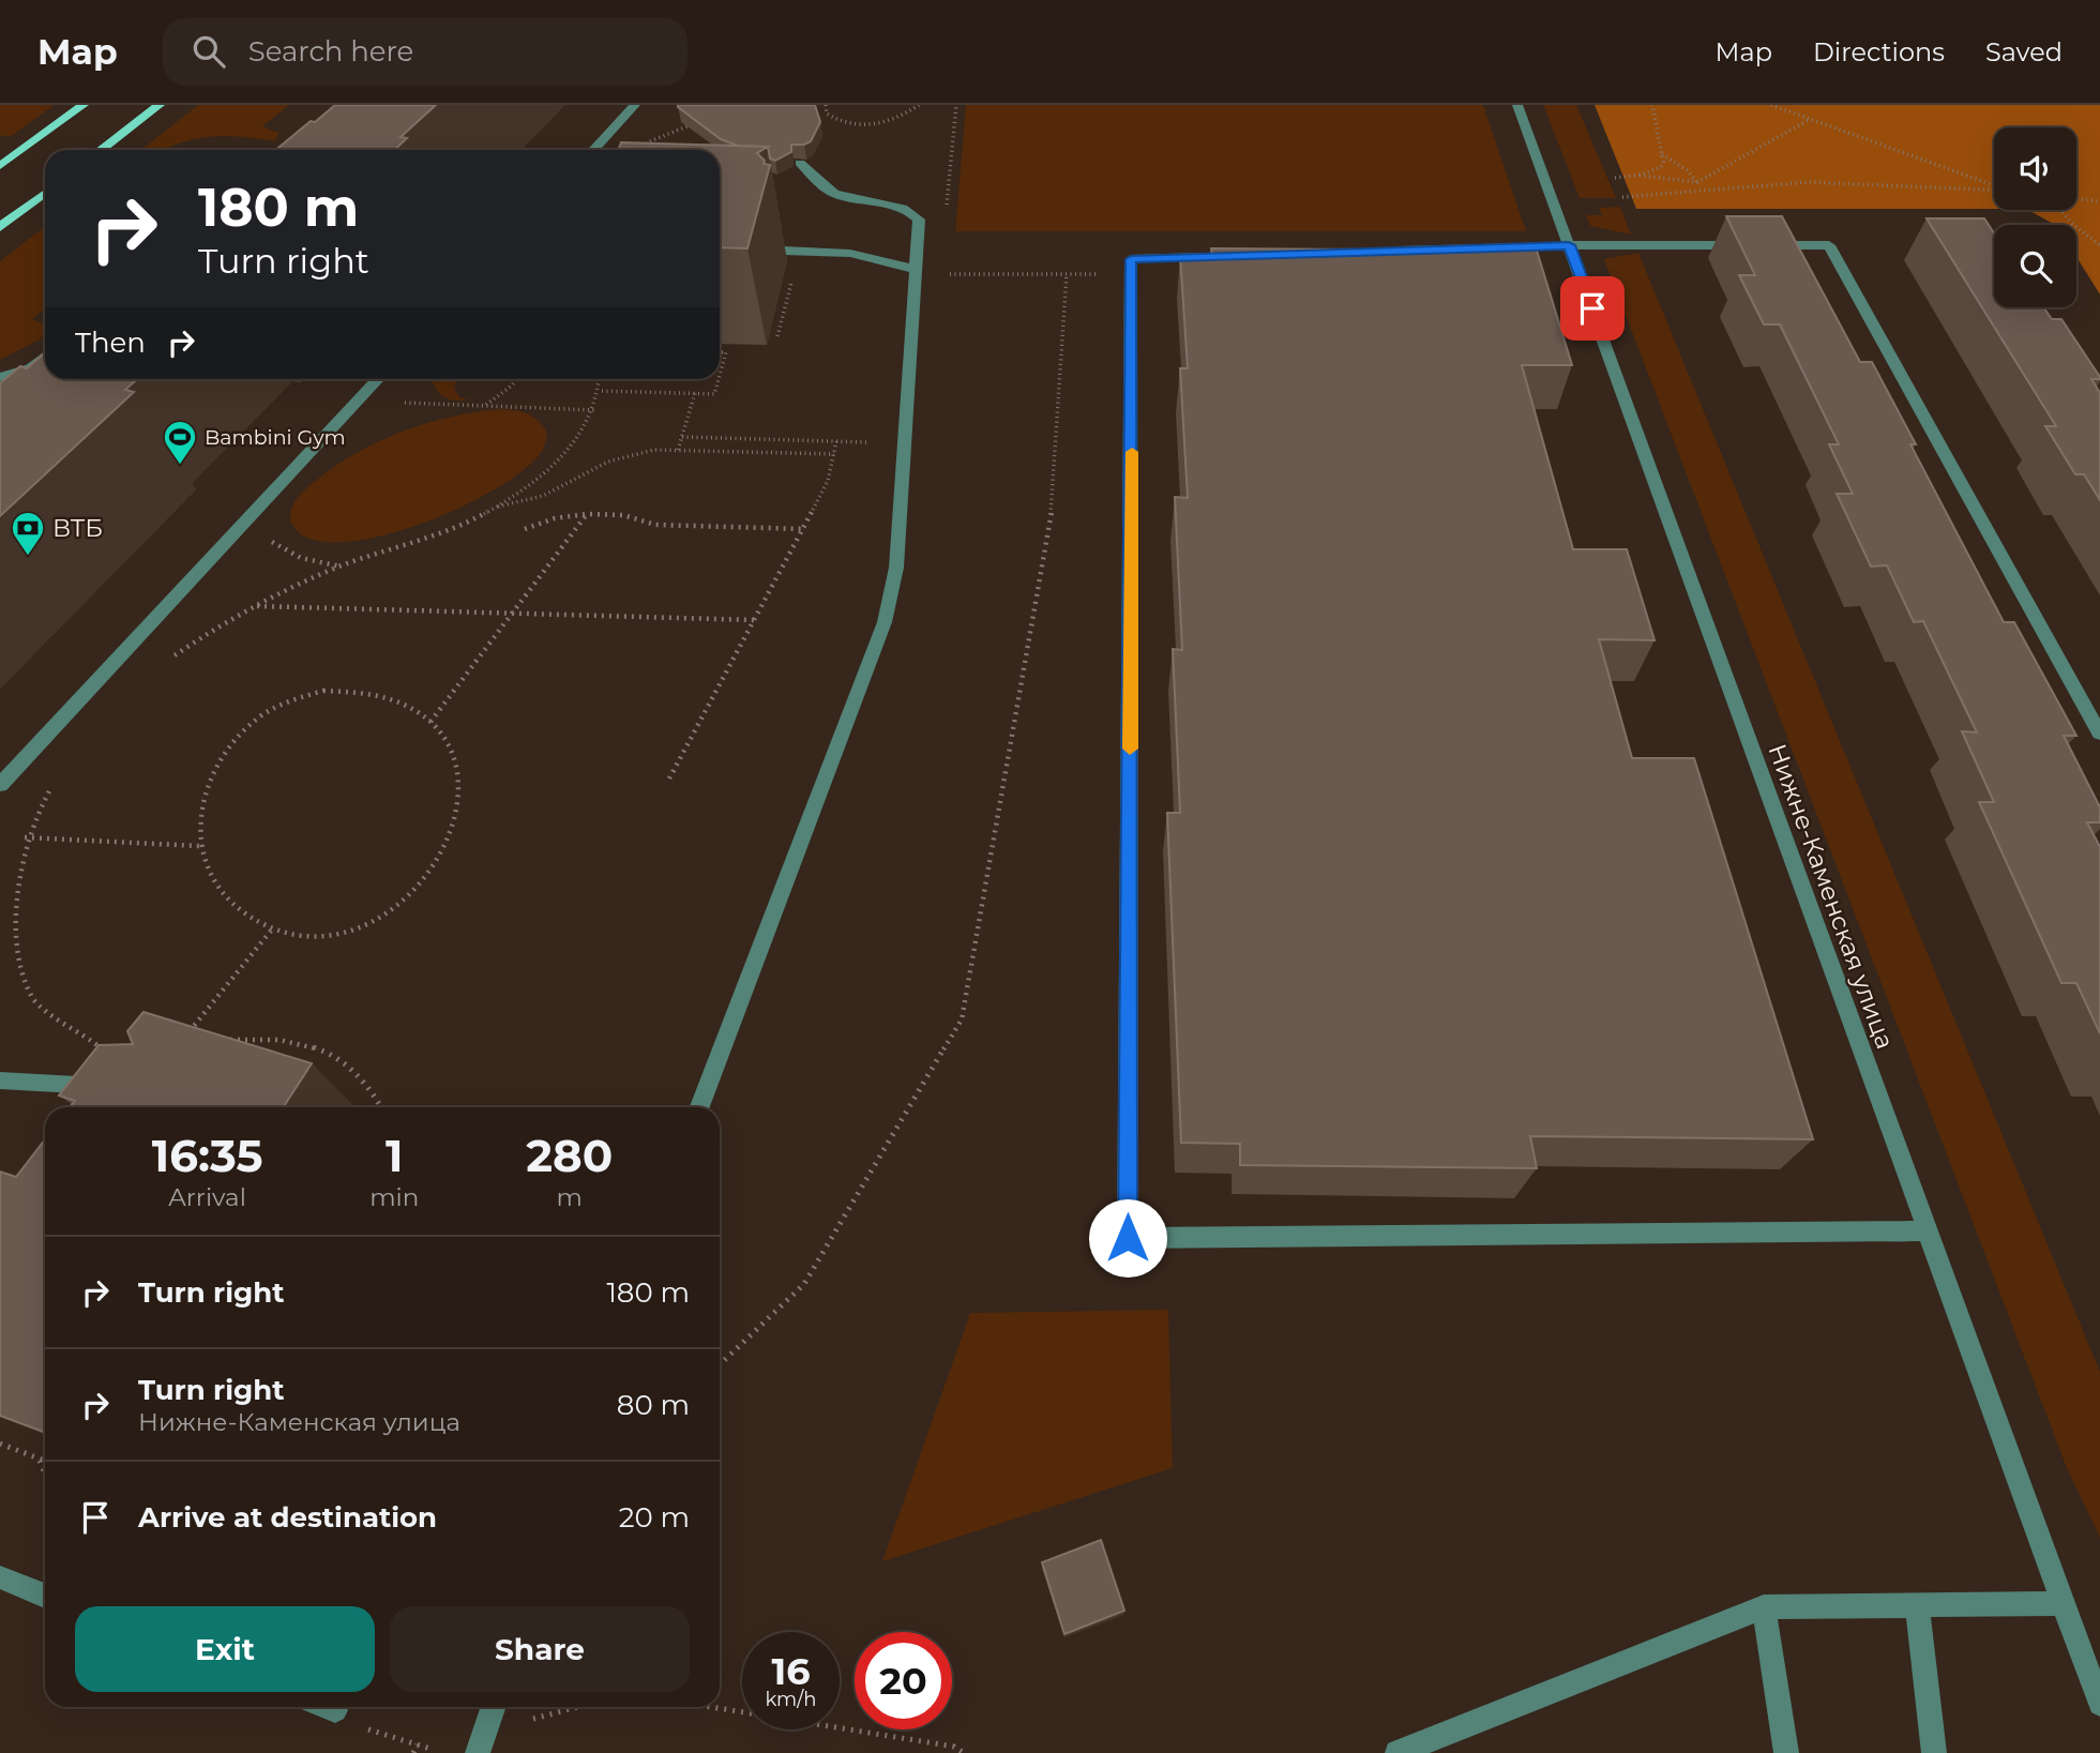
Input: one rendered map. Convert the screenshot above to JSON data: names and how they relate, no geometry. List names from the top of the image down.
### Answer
{
  "streets": {
    "street": ["Нижне-Каменская улица"]
  },
  "places": {
    "sports": ["Bambini Gym"],
    "bank": ["ВТБ"]
  },
  "page": {
    "header": "Map",
    "search": "Search here",
    "nav": ["Map", "Directions", "Saved"],
    "turn": ["180 m", "Turn right"],
    "then": "Then",
    "eta": [
      "16:35",
      "Arrival",
      "1",
      "min",
      "280",
      "m"
    ],
    "list": [
      {
        "name": "Turn right",
        "value": "180 m"
      },
      {
        "name": "Turn right",
        "note": "Нижне-Каменская улица",
        "value": "80 m"
      },
      {
        "name": "Arrive at destination",
        "value": "20 m"
      }
    ],
    "buttons": ["Exit", "Share"],
    "speed": "16 km/h",
    "limit": "20"
  }
}
